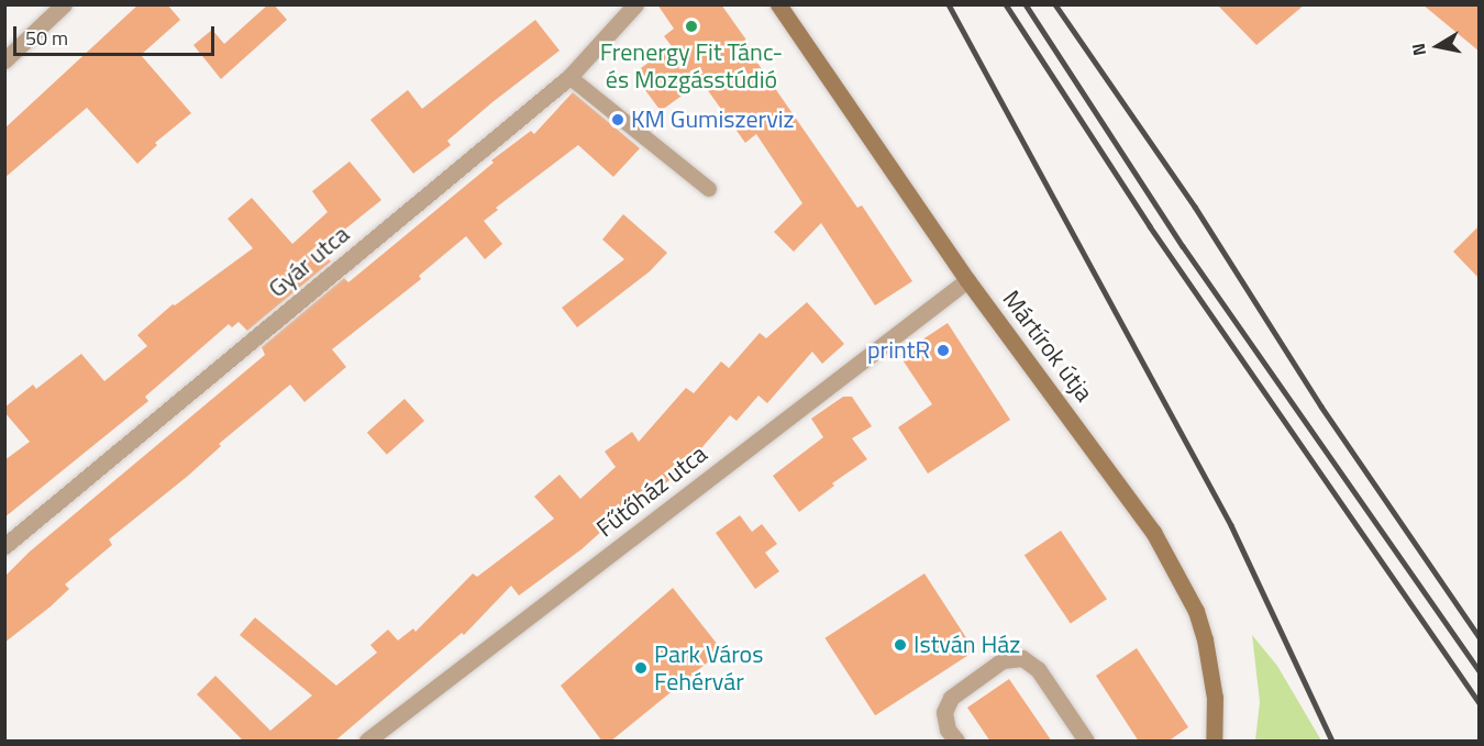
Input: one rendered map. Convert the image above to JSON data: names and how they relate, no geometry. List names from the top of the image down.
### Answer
{
  "streets": {
    "street": ["Gyár utca", "Mártírok útja", "Fűtőház utca"]
  },
  "crossings": [
    ["Mártírok útja", "Fűtőház utca"]
  ],
  "places": [
    "Frenergy Fit Tánc- és Mozgásstúdió",
    "KM Gumiszerviz",
    "printR",
    "István Ház",
    "Park Város Fehérvár"
  ],
  "scale_bar": "50 m",
  "north": "left"
}
